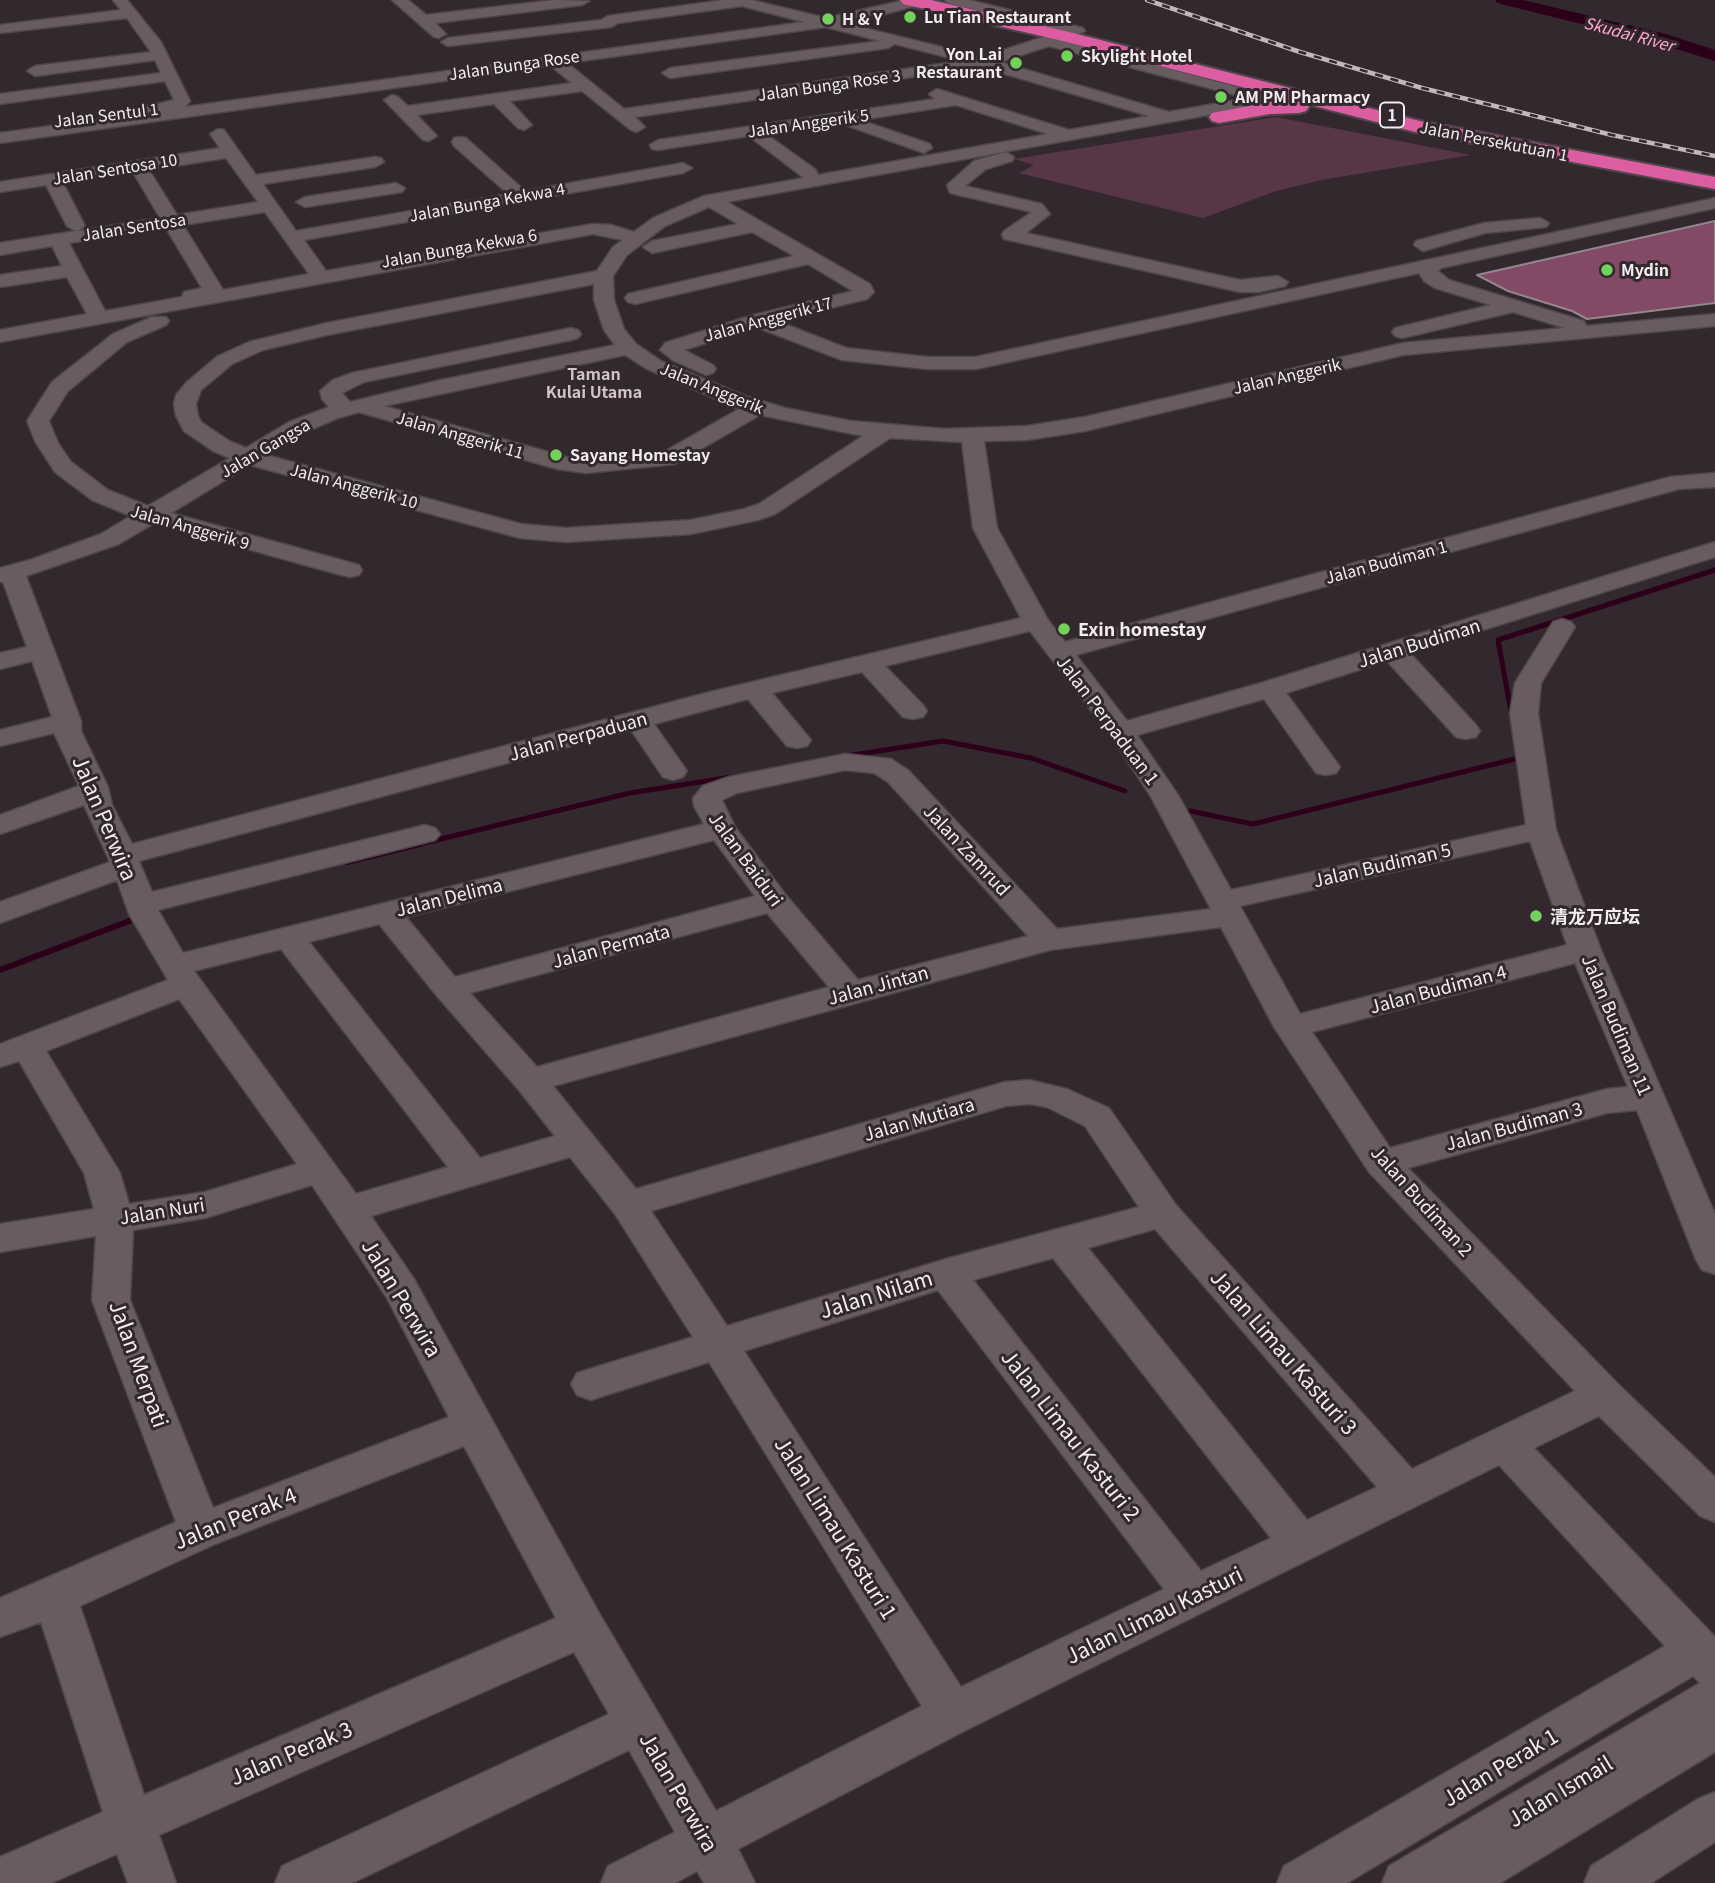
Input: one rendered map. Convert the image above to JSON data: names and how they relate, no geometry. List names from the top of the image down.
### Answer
{
  "streets": {
    "highway": ["1", "Jalan Persekutuan 1"],
    "street": [
      "Jalan Bunga Rose",
      "Jalan Bunga Rose 3",
      "Jalan Sentul 1",
      "Jalan Anggerik 5",
      "Jalan Sentosa 10",
      "Jalan Bunga Kekwa 4",
      "Jalan Sentosa",
      "Jalan Bunga Kekwa 6",
      "Jalan Anggerik 17",
      "Jalan Anggerik",
      "Jalan Anggerik 11",
      "Jalan Gangsa",
      "Jalan Anggerik 10",
      "Jalan Anggerik 9",
      "Jalan Budiman 1",
      "Jalan Budiman",
      "Jalan Perpaduan 1",
      "Jalan Perpaduan",
      "Jalan Perwira",
      "Jalan Zamrud",
      "Jalan Baiduri",
      "Jalan Budiman 5",
      "Jalan Delima",
      "Jalan Permata",
      "Jalan Jintan",
      "Jalan Budiman 4",
      "Jalan Budiman 11",
      "Jalan Mutiara",
      "Jalan Budiman 3",
      "Jalan Budiman 2",
      "Jalan Nuri",
      "Jalan Nilam",
      "Jalan Limau Kasturi 3",
      "Jalan Merpati",
      "Jalan Limau Kasturi 2",
      "Jalan Perak 4",
      "Jalan Limau Kasturi 1",
      "Jalan Limau Kasturi",
      "Jalan Perak 3",
      "Jalan Perak 1",
      "Jalan Ismail"
    ]
  },
  "crossings": [
    ["Jalan Bunga Rose", "Jalan Bunga Rose 3"],
    ["Jalan Bunga Rose", "Jalan Persekutuan 1"],
    ["Jalan Bunga Rose 3", "Jalan Persekutuan 1"],
    ["Jalan Anggerik", "Jalan Anggerik 11"],
    ["Jalan Anggerik", "Jalan Gangsa"],
    ["Jalan Anggerik", "Jalan Anggerik 10"],
    ["Jalan Anggerik", "Jalan Perpaduan 1"],
    ["Jalan Anggerik 11", "Jalan Gangsa"],
    ["Jalan Gangsa", "Jalan Anggerik 10"],
    ["Jalan Gangsa", "Jalan Anggerik 9"],
    ["Jalan Gangsa", "Jalan Perwira"],
    ["Jalan Budiman 1", "Jalan Perpaduan 1"],
    ["Jalan Budiman", "Jalan Perpaduan 1"],
    ["Jalan Perpaduan 1", "Jalan Perpaduan"],
    ["Jalan Perpaduan 1", "Jalan Budiman 2"],
    ["Jalan Perpaduan", "Jalan Perwira"],
    ["Jalan Perwira", "Jalan Delima"],
    ["Jalan Perwira", "Jalan Nuri"],
    ["Jalan Perwira", "Jalan Perak 4"],
    ["Jalan Perwira", "Jalan Limau Kasturi"],
    ["Jalan Perwira", "Jalan Perak 3"],
    ["Jalan Zamrud", "Jalan Baiduri"],
    ["Jalan Zamrud", "Jalan Jintan"],
    ["Jalan Baiduri", "Jalan Delima"],
    ["Jalan Baiduri", "Jalan Permata"],
    ["Jalan Baiduri", "Jalan Jintan"],
    ["Jalan Budiman 5", "Jalan Jintan"],
    ["Jalan Budiman 5", "Jalan Budiman 11"],
    ["Jalan Budiman 5", "Jalan Budiman 2"],
    ["Jalan Delima", "Jalan Merpati"],
    ["Jalan Delima", "Jalan Limau Kasturi 1"],
    ["Jalan Permata", "Jalan Limau Kasturi 1"],
    ["Jalan Jintan", "Jalan Budiman 2"],
    ["Jalan Jintan", "Jalan Limau Kasturi 1"],
    ["Jalan Budiman 4", "Jalan Budiman 11"],
    ["Jalan Budiman 4", "Jalan Budiman 2"],
    ["Jalan Budiman 11", "Jalan Budiman 3"],
    ["Jalan Mutiara", "Jalan Nilam"],
    ["Jalan Mutiara", "Jalan Limau Kasturi 3"],
    ["Jalan Mutiara", "Jalan Limau Kasturi 1"],
    ["Jalan Budiman 3", "Jalan Budiman 2"],
    ["Jalan Budiman 2", "Jalan Limau Kasturi"],
    ["Jalan Nuri", "Jalan Merpati"],
    ["Jalan Nilam", "Jalan Limau Kasturi 3"],
    ["Jalan Nilam", "Jalan Limau Kasturi 2"],
    ["Jalan Nilam", "Jalan Limau Kasturi 1"],
    ["Jalan Limau Kasturi 3", "Jalan Limau Kasturi"],
    ["Jalan Merpati", "Jalan Perak 4"],
    ["Jalan Limau Kasturi 2", "Jalan Limau Kasturi"],
    ["Jalan Limau Kasturi 1", "Jalan Limau Kasturi"]
  ],
  "districts": ["Taman Kulai Utama"],
  "water": ["Skudai River"],
  "places": [
    "Lu Tian Restaurant",
    "H & Y",
    "Skylight Hotel",
    "Yon Lai Restaurant",
    "AM PM Pharmacy",
    "Mydin",
    "Sayang Homestay",
    "Exin homestay",
    "清龙万应坛"
  ]
}
